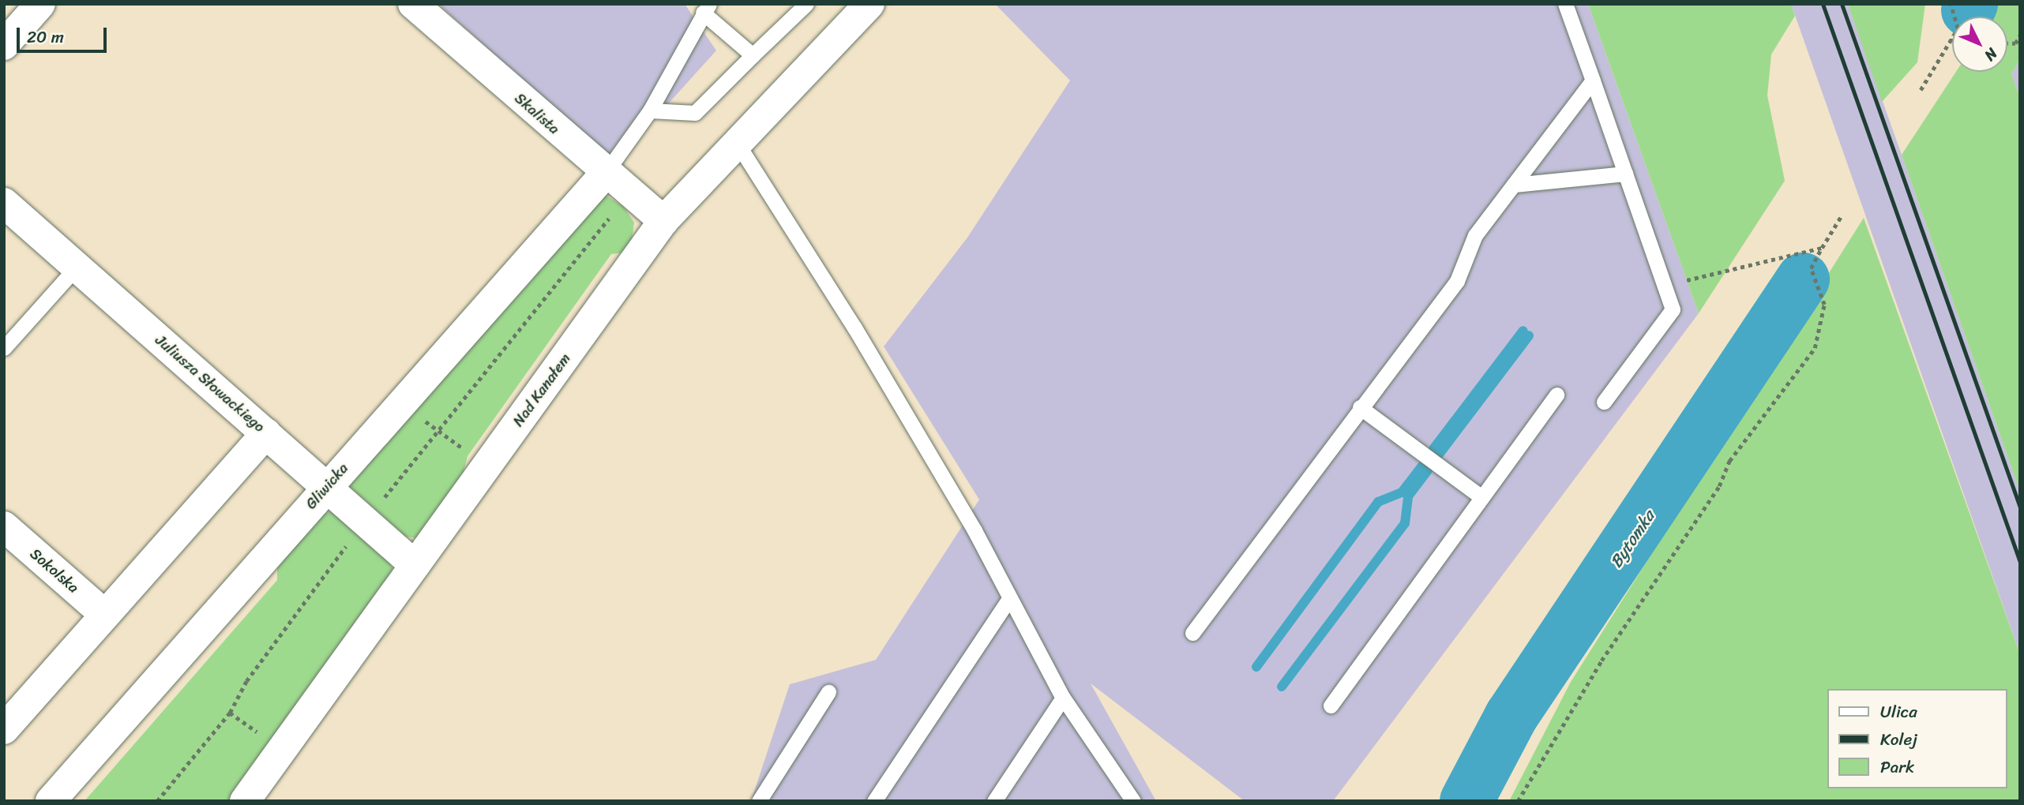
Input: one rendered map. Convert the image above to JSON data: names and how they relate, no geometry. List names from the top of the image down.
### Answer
{
  "streets": {
    "street": [
      "Skalista",
      "Juliusza Słowackiego",
      "Nad Kanałem",
      "Gliwicka",
      "Sokolska"
    ]
  },
  "crossings": [
    ["Skalista", "Nad Kanałem"],
    ["Skalista", "Gliwicka"],
    ["Juliusza Słowackiego", "Nad Kanałem"],
    ["Juliusza Słowackiego", "Gliwicka"]
  ],
  "water": ["Bytomka"],
  "legend": ["Ulica", "Kolej", "Park"],
  "scale_bar": "20 m",
  "north": "bottom right"
}
